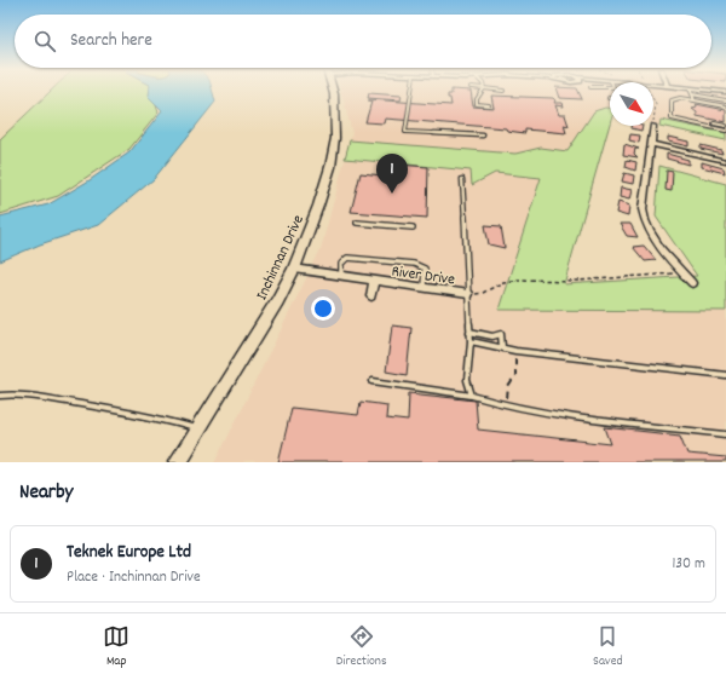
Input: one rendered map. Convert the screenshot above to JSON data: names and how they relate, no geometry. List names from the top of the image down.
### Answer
{
  "streets": {
    "street": ["Inchinnan Drive", "River Drive"]
  },
  "crossings": [
    ["Inchinnan Drive", "River Drive"]
  ],
  "north": "bottom right",
  "page": {
    "search": "Search here",
    "pins": "1",
    "heading": "Nearby",
    "list": [
      {
        "mark": "1",
        "name": "Teknek Europe Ltd",
        "note": "Place · Inchinnan Drive",
        "value": "130 m"
      }
    ],
    "nav": ["Map", "Directions", "Saved"]
  }
}
